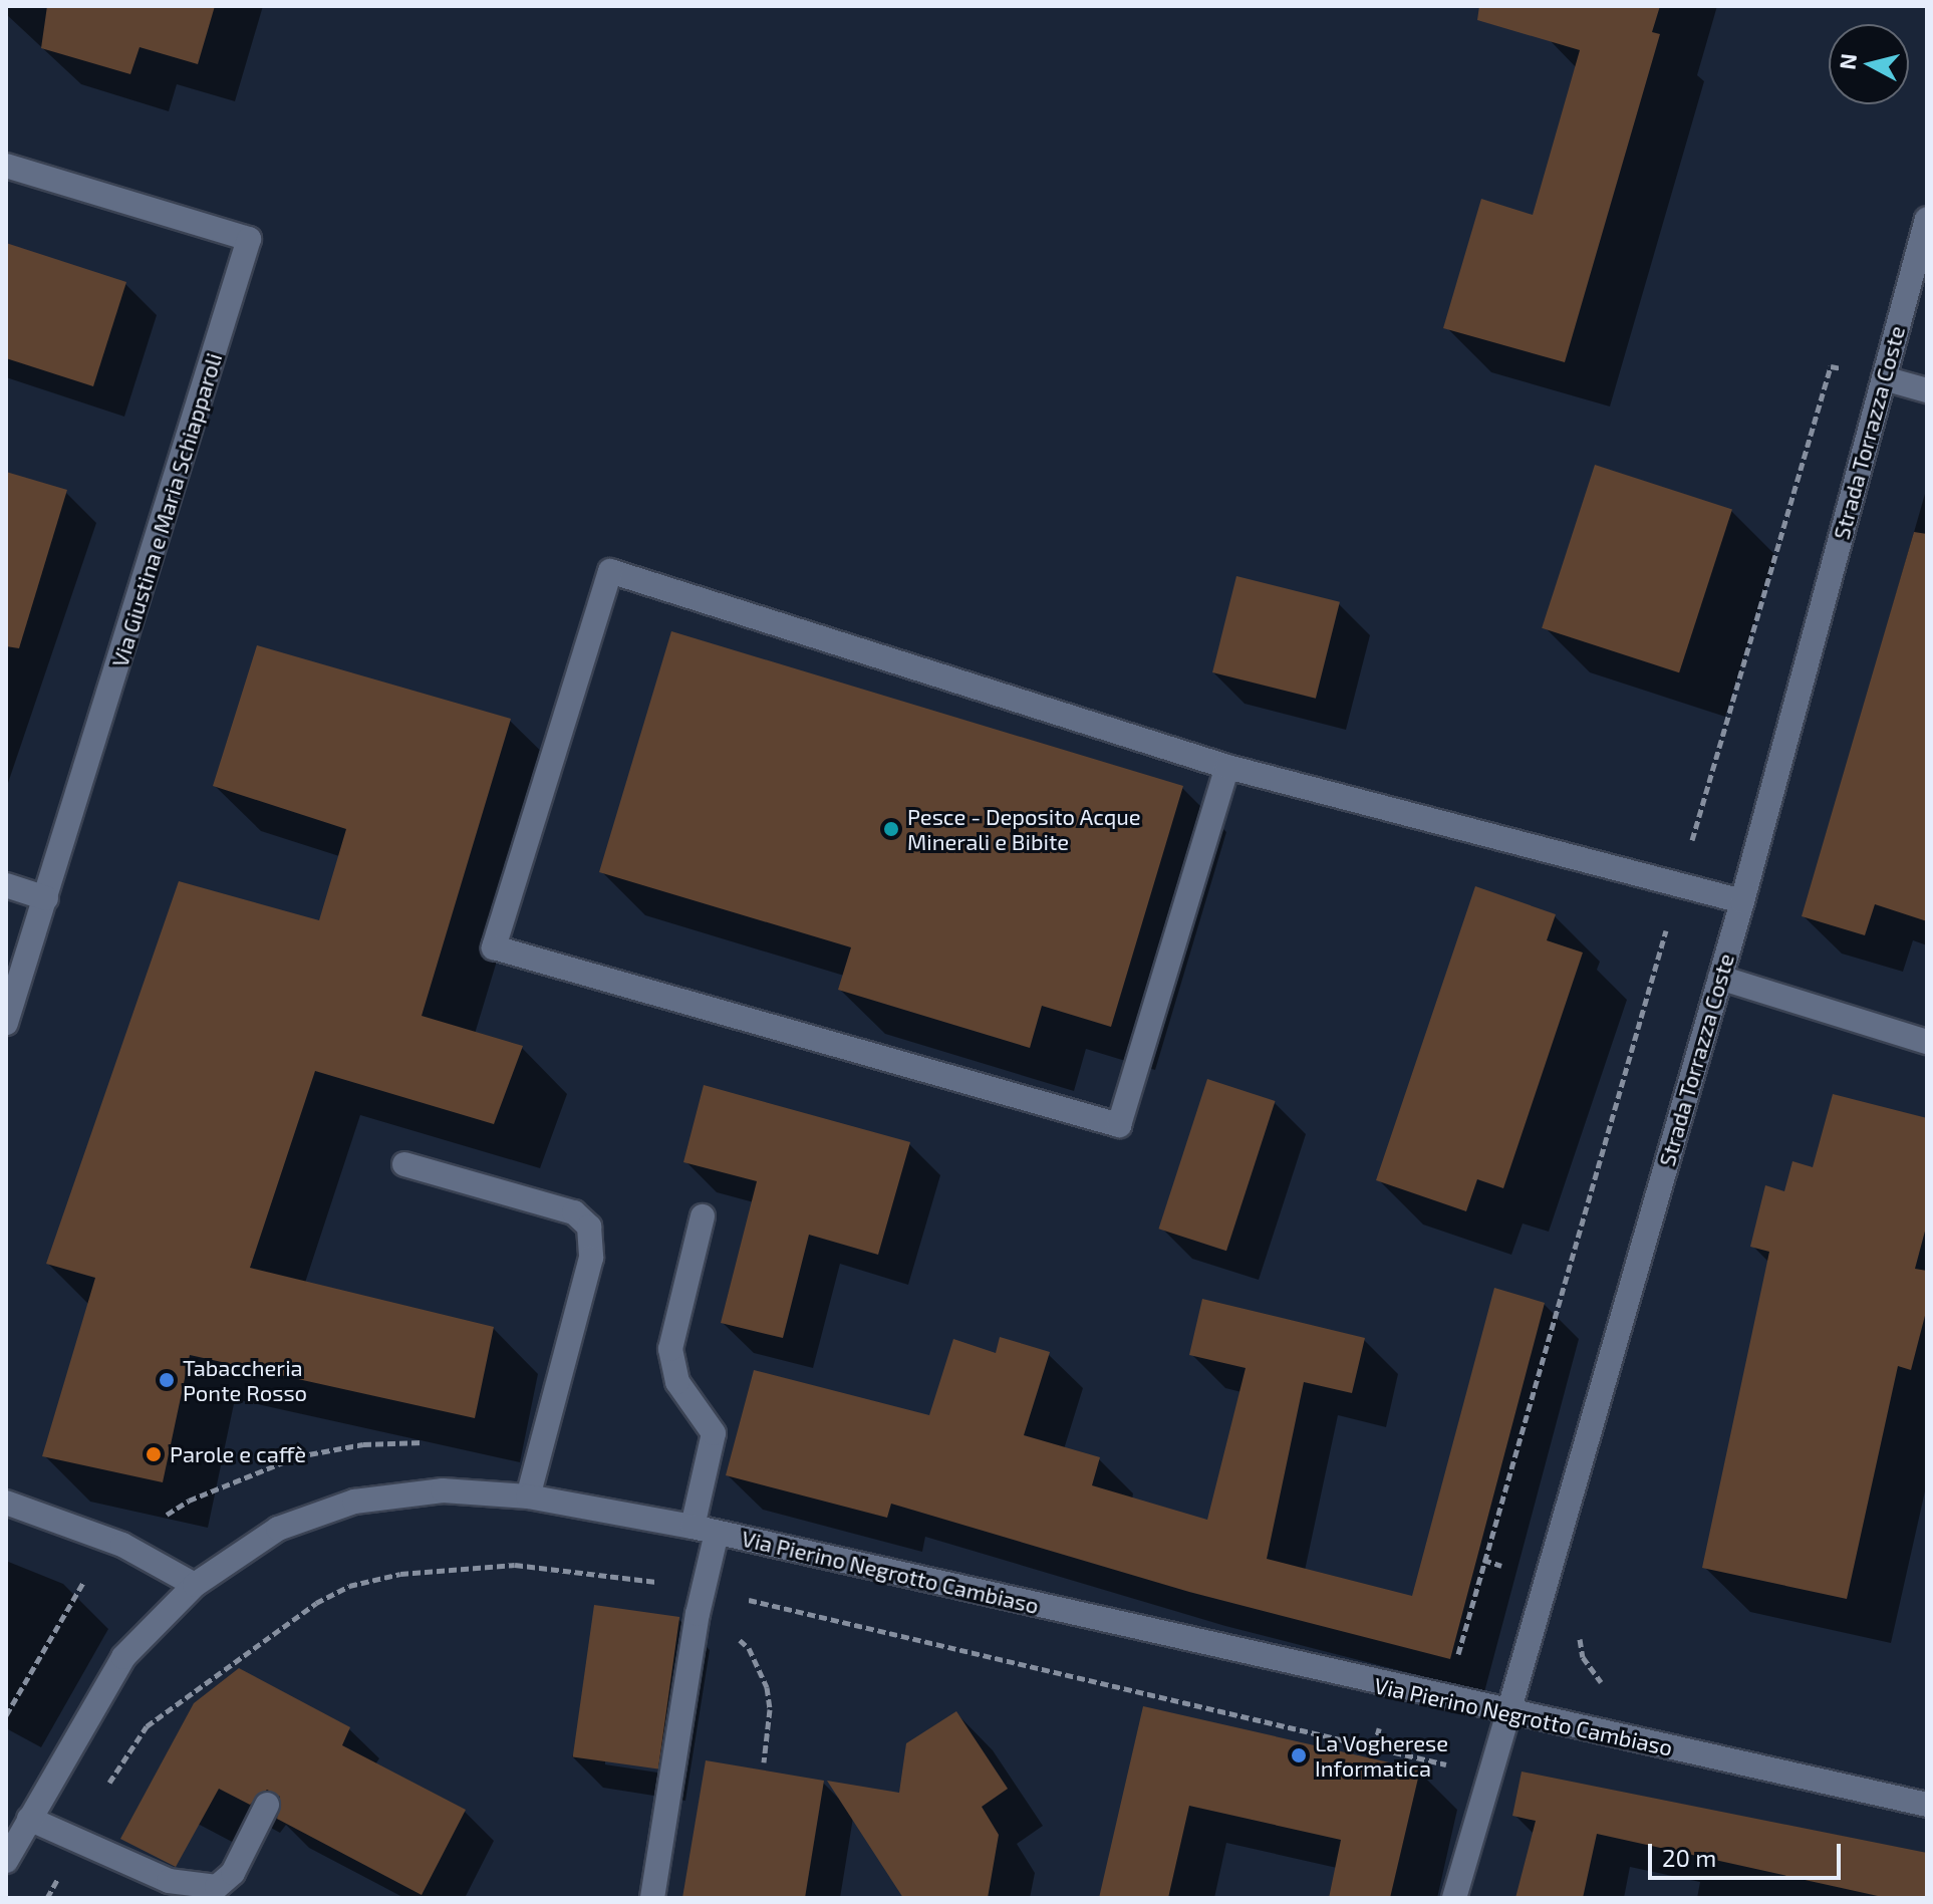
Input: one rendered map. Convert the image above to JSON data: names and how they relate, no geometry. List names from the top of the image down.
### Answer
{
  "streets": {
    "street": ["Strada Torrazza Coste", "Via Giustina e Maria Schiapparoli", "Via Pierino Negrotto Cambiaso"]
  },
  "crossings": [
    ["Strada Torrazza Coste", "Via Pierino Negrotto Cambiaso"]
  ],
  "places": [
    "Pesce - Deposito Acque Minerali e Bibite",
    "Tabaccheria Ponte Rosso",
    "Parole e caffè",
    "La Vogherese Informatica"
  ],
  "scale_bar": "20 m",
  "north": "left"
}
